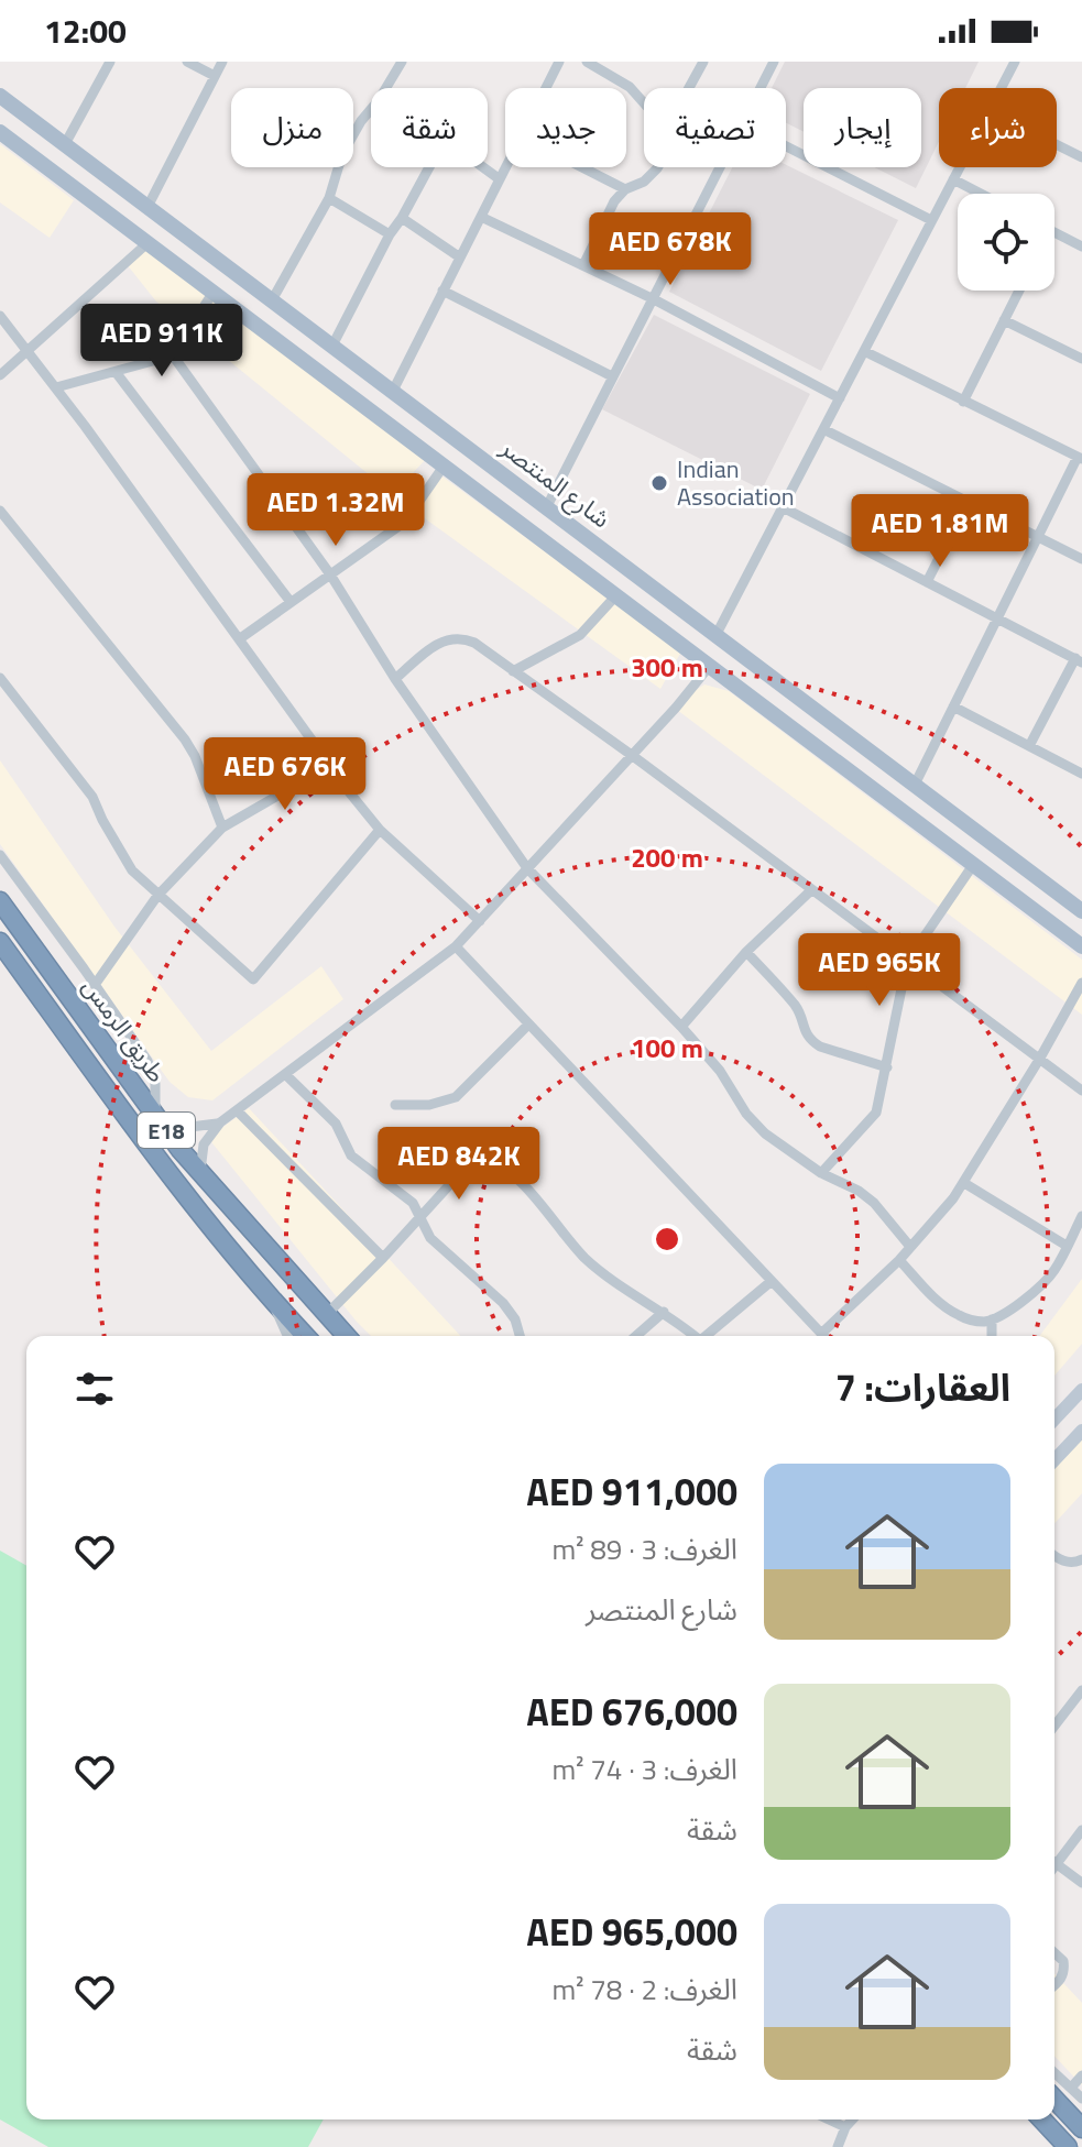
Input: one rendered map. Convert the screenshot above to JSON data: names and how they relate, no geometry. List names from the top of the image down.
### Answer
{
  "streets": {
    "highway": ["طريق الرمس", "E18"],
    "main road": ["شارع المنتصر"]
  },
  "places": ["Indian Association"],
  "page": {
    "status": "12:00",
    "chip": [
      "شراء",
      "إيجار",
      "تصفية",
      "جديد",
      "شقة",
      "منزل"
    ],
    "price": [
      "AED 678K",
      "AED 911K",
      "AED 1.32M",
      "AED 1.81M",
      "AED 676K",
      "AED 965K",
      "AED 842K"
    ],
    "heading": "العقارات: 7",
    "list": [
      {
        "name": "AED 911,000",
        "note": "الغرف: 3 · 89 m² · شارع المنتصر"
      },
      {
        "name": "AED 676,000",
        "note": "الغرف: 3 · 74 m² · شقة"
      },
      {
        "name": "AED 965,000",
        "note": "الغرف: 2 · 78 m² · شقة"
      }
    ]
  },
  "rings": ["300 m", "200 m", "100 m"]
}
